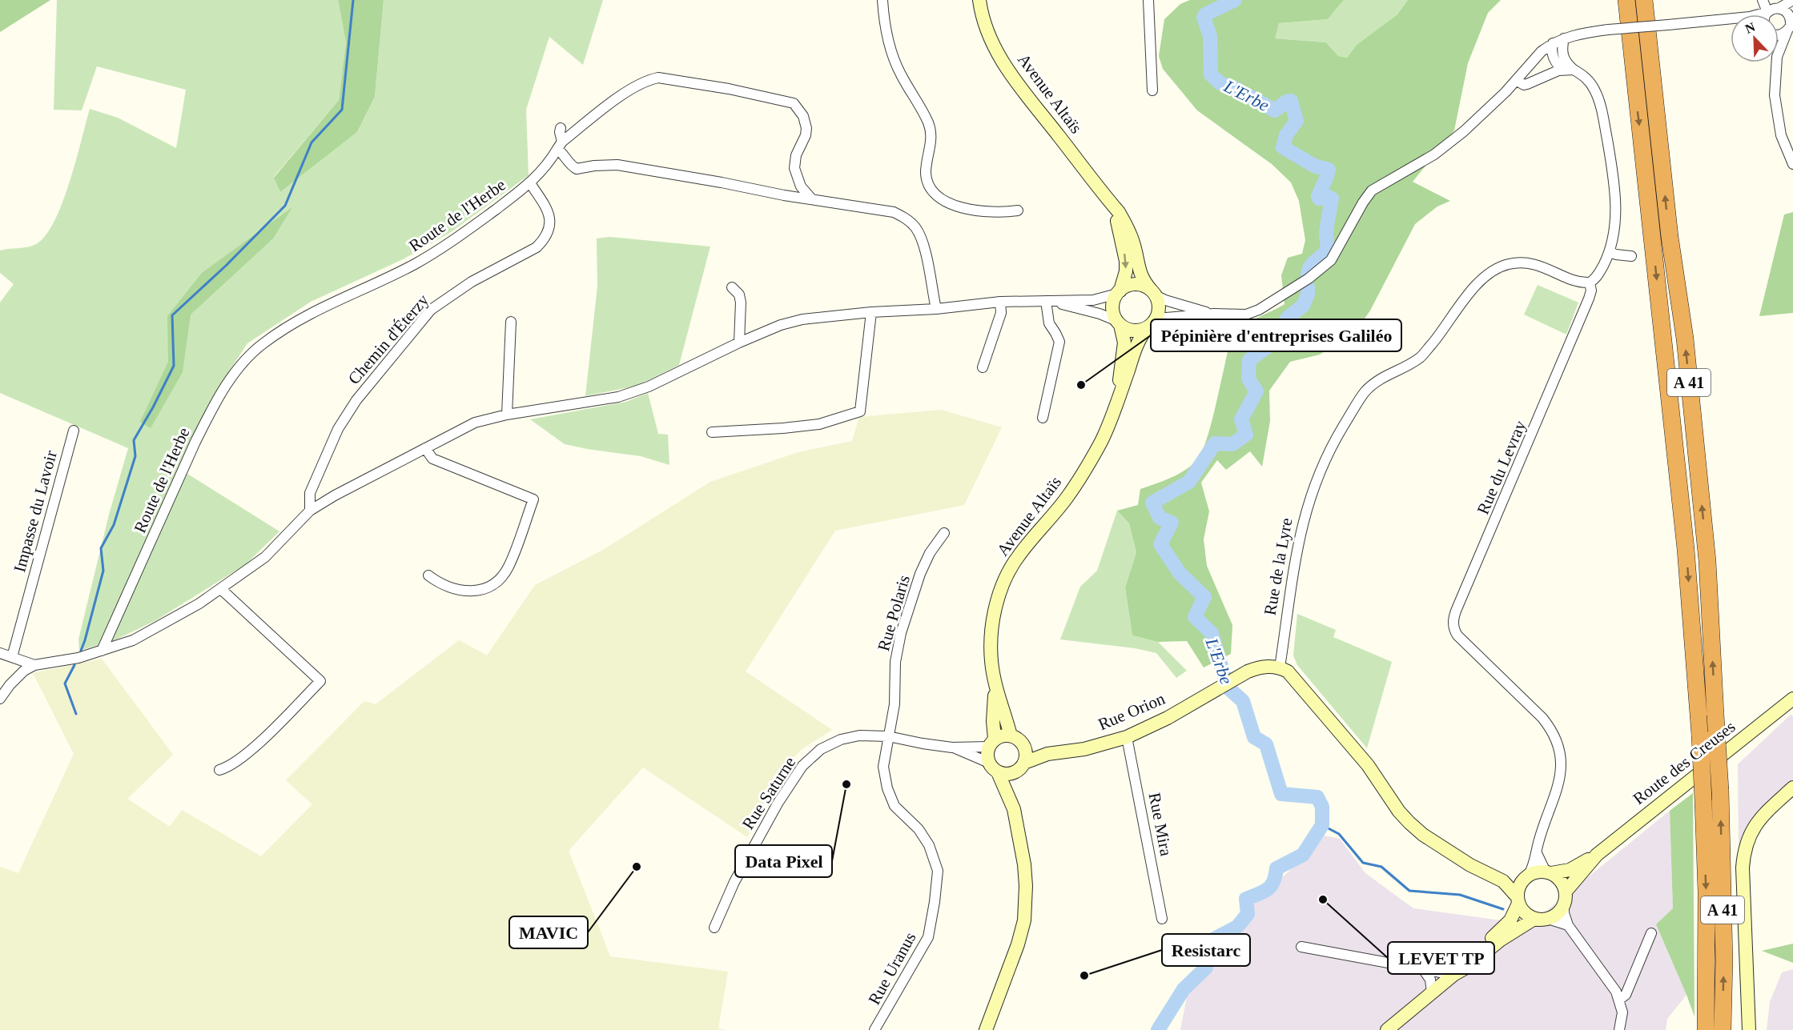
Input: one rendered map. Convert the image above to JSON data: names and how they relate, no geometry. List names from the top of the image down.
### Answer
{
  "streets": {
    "highway": ["A 41"],
    "street": [
      "Avenue Altaïs",
      "Route de l'Herbe",
      "Chemin d'Éterzy",
      "Rue du Levray",
      "Impasse du Lavoir",
      "Rue de la Lyre",
      "Rue Polaris",
      "Rue Orion",
      "Route des Creuses",
      "Rue Saturne",
      "Rue Mira",
      "Rue Uranus"
    ]
  },
  "crossings": [
    ["Avenue Altaïs", "Rue Orion"],
    ["Avenue Altaïs", "Rue Saturne"],
    ["Route de l'Herbe", "Chemin d'Éterzy"],
    ["Rue du Levray", "Rue de la Lyre"],
    ["Rue du Levray", "Route des Creuses"],
    ["Rue de la Lyre", "Rue Orion"],
    ["Rue Polaris", "Rue Saturne"],
    ["Rue Polaris", "Rue Uranus"],
    ["Rue Orion", "Rue Saturne"],
    ["Rue Orion", "Rue Mira"],
    ["Rue Saturne", "Rue Uranus"]
  ],
  "water": ["L'Erbe"],
  "places": [
    "Pépinière d'entreprises Galiléo",
    "Data Pixel",
    "MAVIC",
    "LEVET TP",
    "Resistarc"
  ],
  "north": "top left"
}
